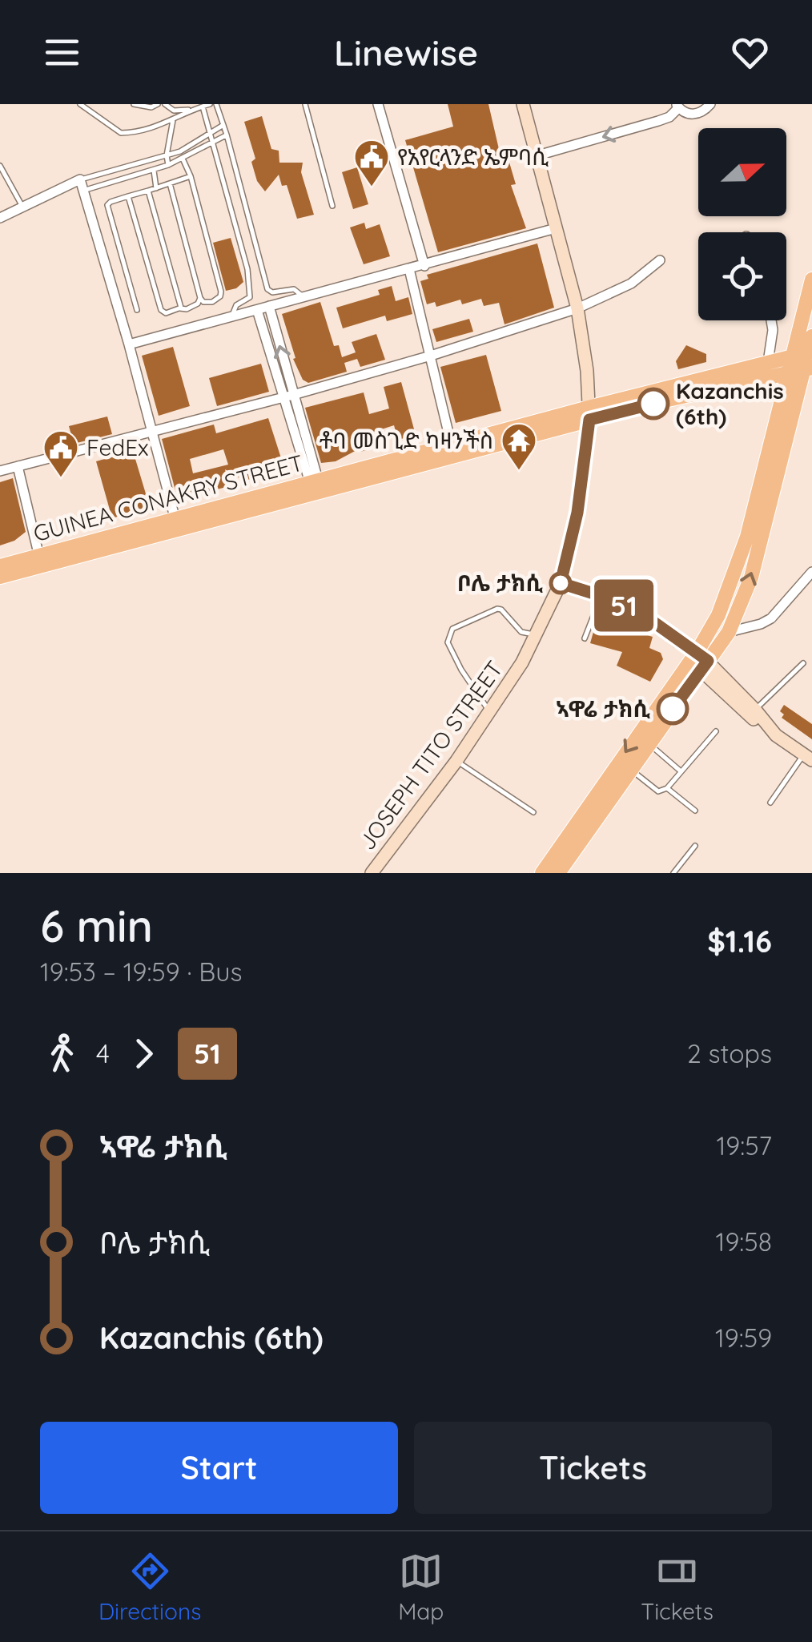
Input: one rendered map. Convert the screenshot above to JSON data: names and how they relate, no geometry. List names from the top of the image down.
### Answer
{
  "streets": {
    "main road": ["GUINEA CONAKRY STREET", "JOSEPH TITO STREET"]
  },
  "crossings": [
    ["GUINEA CONAKRY STREET", "JOSEPH TITO STREET"]
  ],
  "places": {
    "public building": ["የአየርላንድ ኤምባሲ", "FedEx"],
    "other": ["Kazanchis (6th)", "ቦሌ ታክሲ", "ኣዋሬ ታክሲ"],
    "temple": ["ቶባ መስጊድ ካዛንችስ"]
  },
  "lines": ["bus line 51"],
  "north": "right",
  "page": {
    "header": "Linewise",
    "on_map": "51",
    "heading": ["6 min", "19:53 – 19:59 · Bus", "$1.16"],
    "legs": ["4", "51", "2 stops"],
    "list": [
      {
        "name": "ኣዋሬ ታክሲ",
        "value": "19:57"
      },
      {
        "name": "ቦሌ ታክሲ",
        "value": "19:58"
      },
      {
        "name": "Kazanchis (6th)",
        "value": "19:59"
      }
    ],
    "buttons": ["Start", "Tickets"],
    "tabs": ["Directions", "Map", "Tickets"]
  }
}
